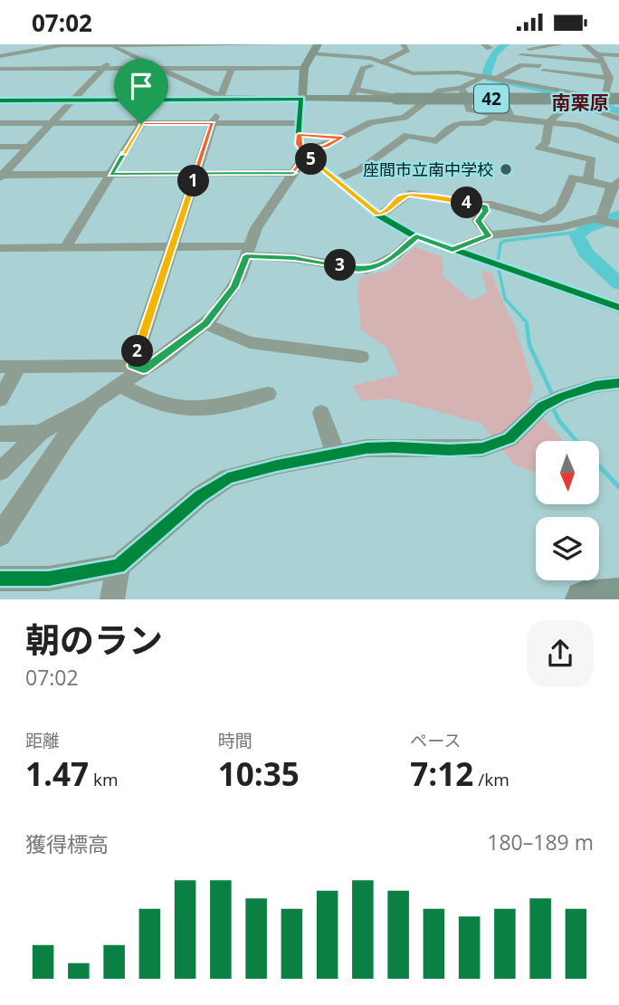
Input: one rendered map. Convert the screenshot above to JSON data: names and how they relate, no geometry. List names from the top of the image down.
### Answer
{
  "streets": {
    "main road": ["42"]
  },
  "districts": ["南栗原"],
  "places": ["座間市立南中学校"],
  "north": "bottom",
  "page": {
    "status": "07:02",
    "pins": [
      "5",
      "1",
      "4",
      "3",
      "2"
    ],
    "heading": ["朝のラン", "07:02"],
    "stats": [
      ["距離", "1.47 km"],
      ["時間", "10:35"],
      ["ペース", "7:12 /km"]
    ],
    "chart": ["獲得標高", "180–189 m"]
  }
}
